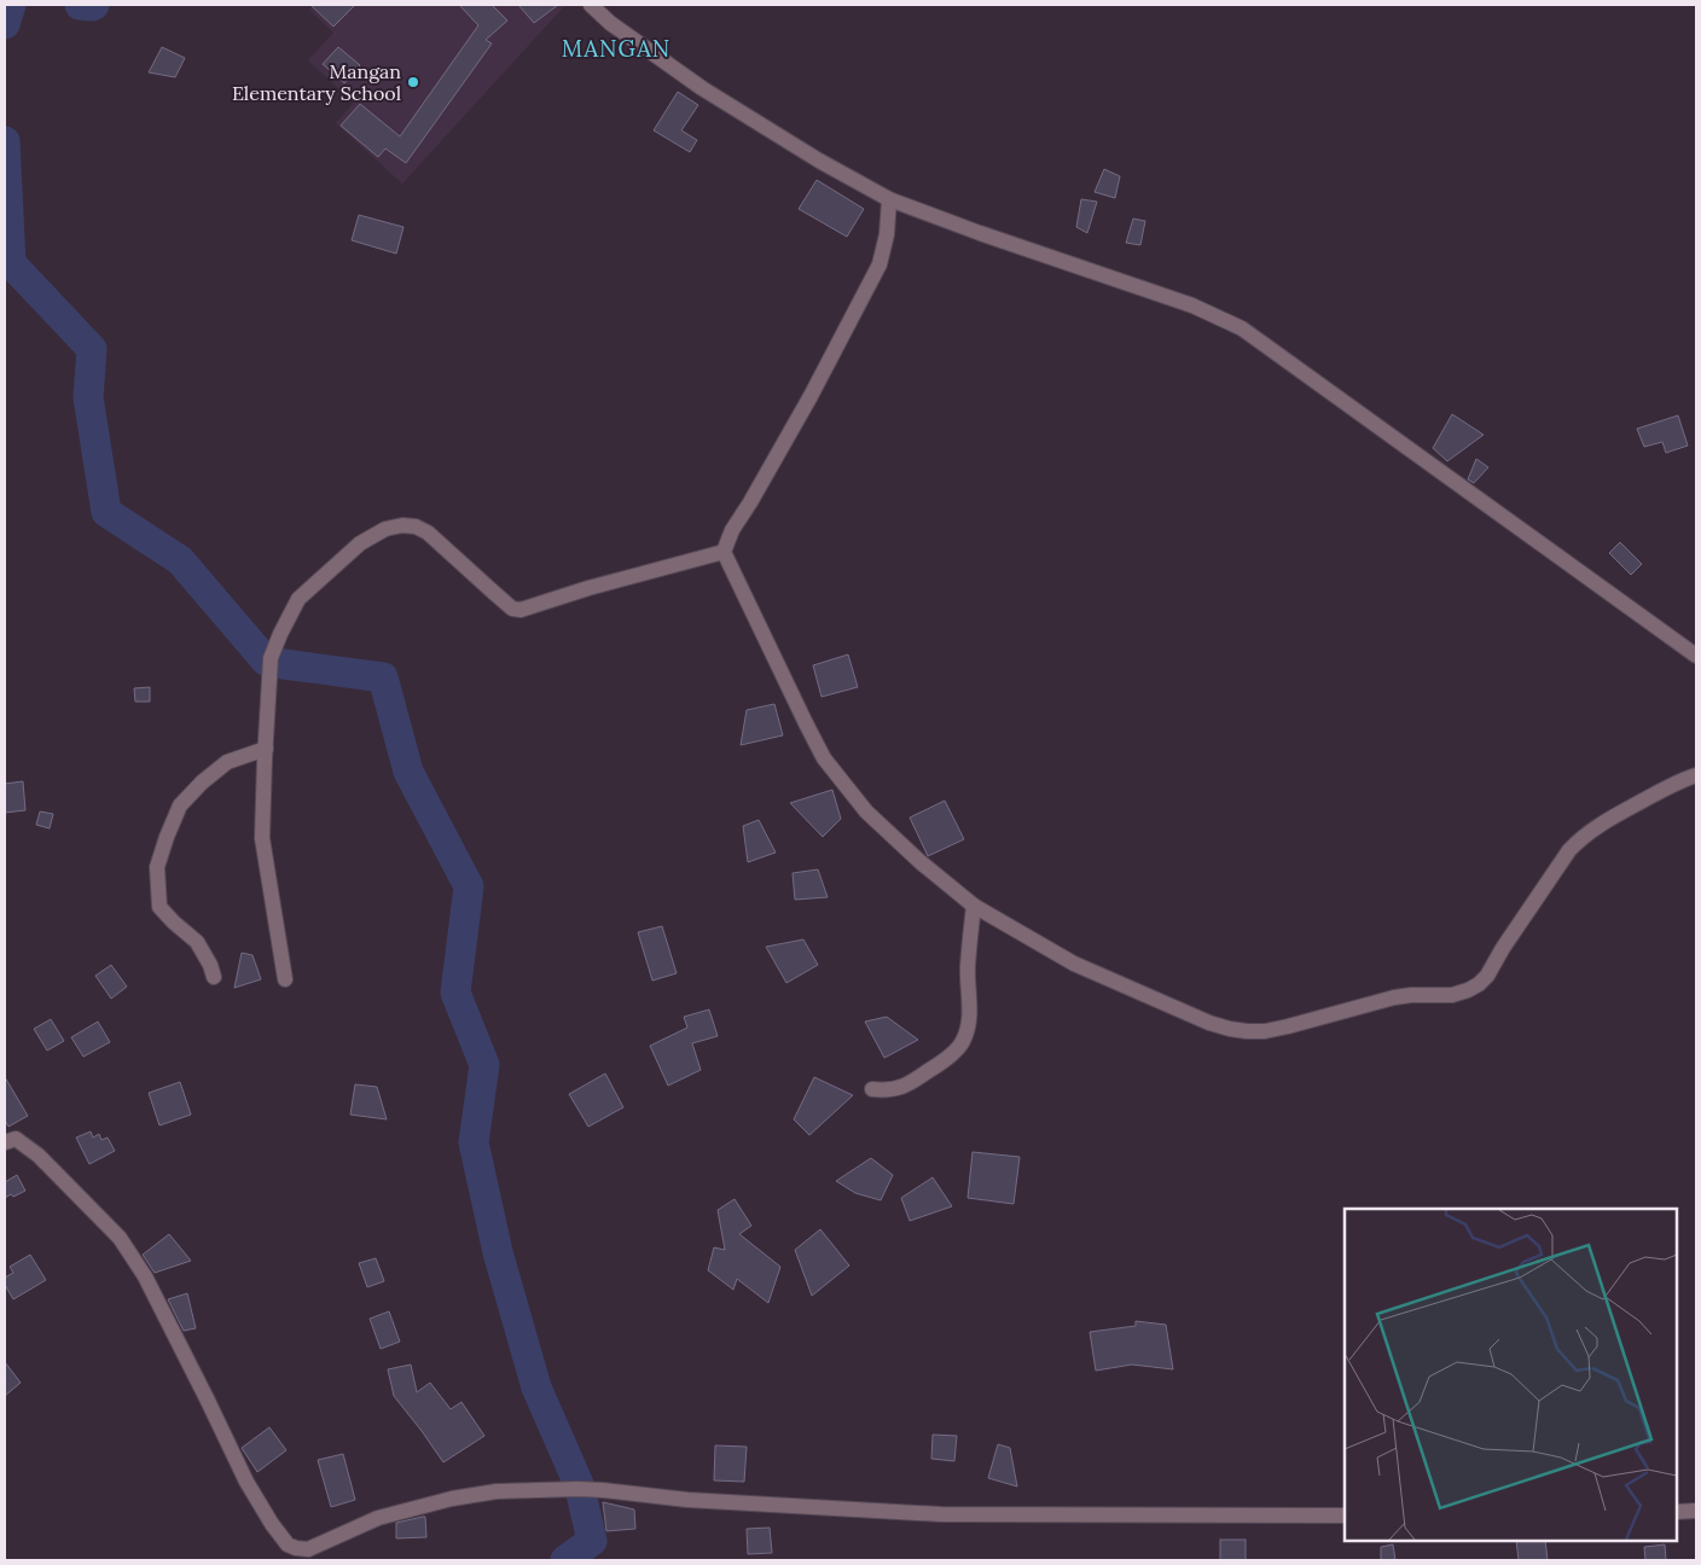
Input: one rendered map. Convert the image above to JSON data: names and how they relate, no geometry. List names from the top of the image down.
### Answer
{
  "districts": ["MANGAN"],
  "places": ["Mangan Elementary School"]
}
